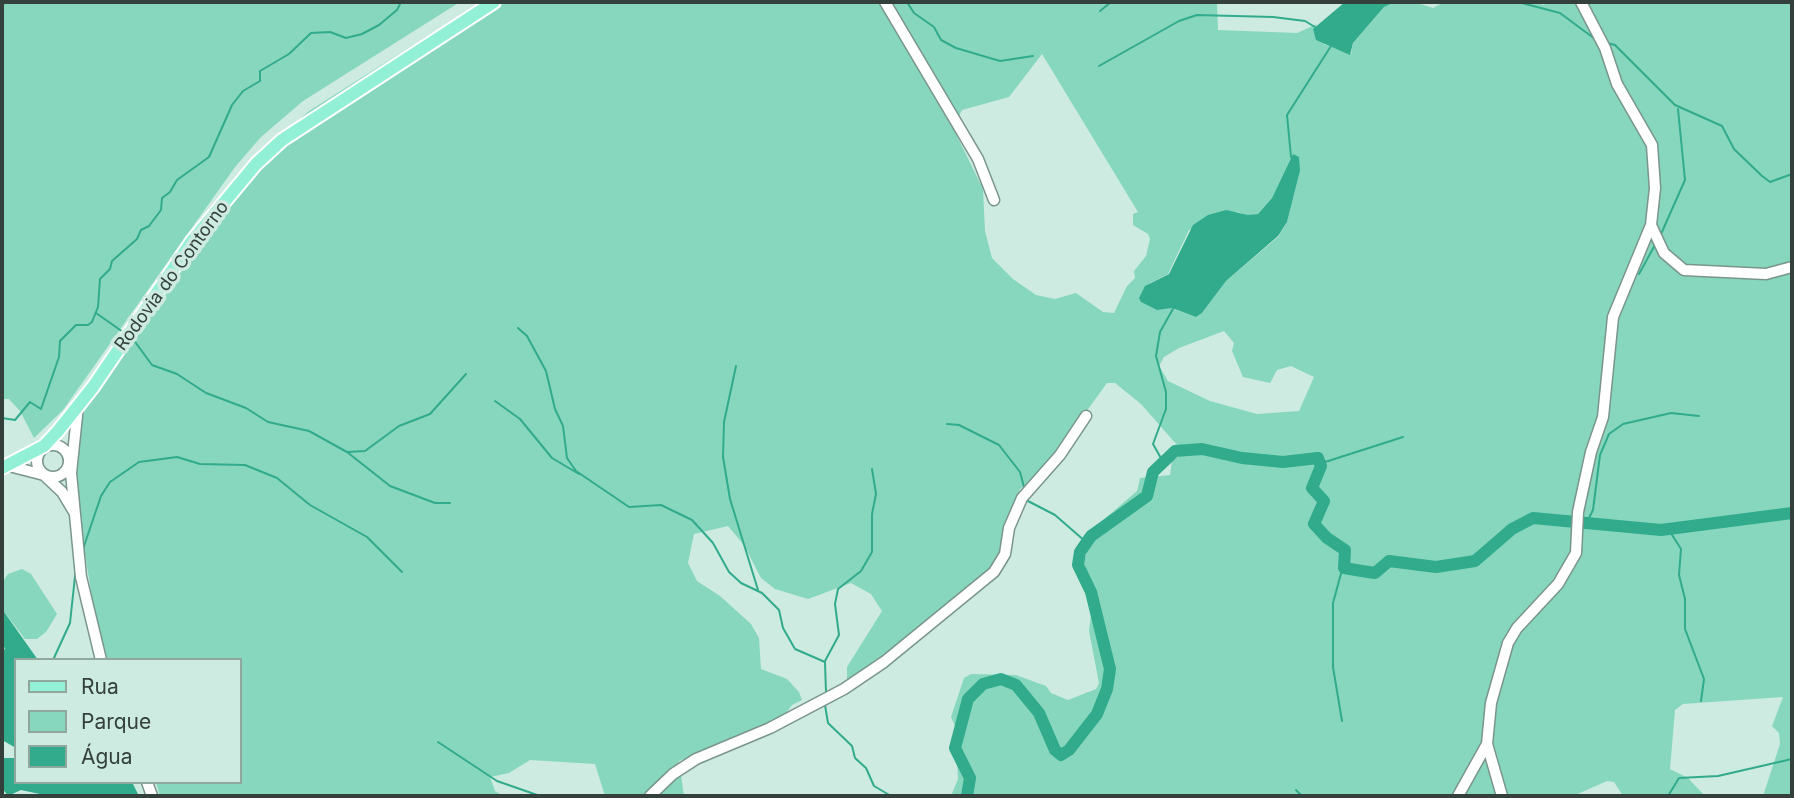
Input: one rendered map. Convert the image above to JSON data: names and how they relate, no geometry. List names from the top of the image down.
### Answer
{
  "streets": {
    "main road": ["Rodovia do Contorno"]
  },
  "legend": ["Rua", "Parque", "Água"]
}
